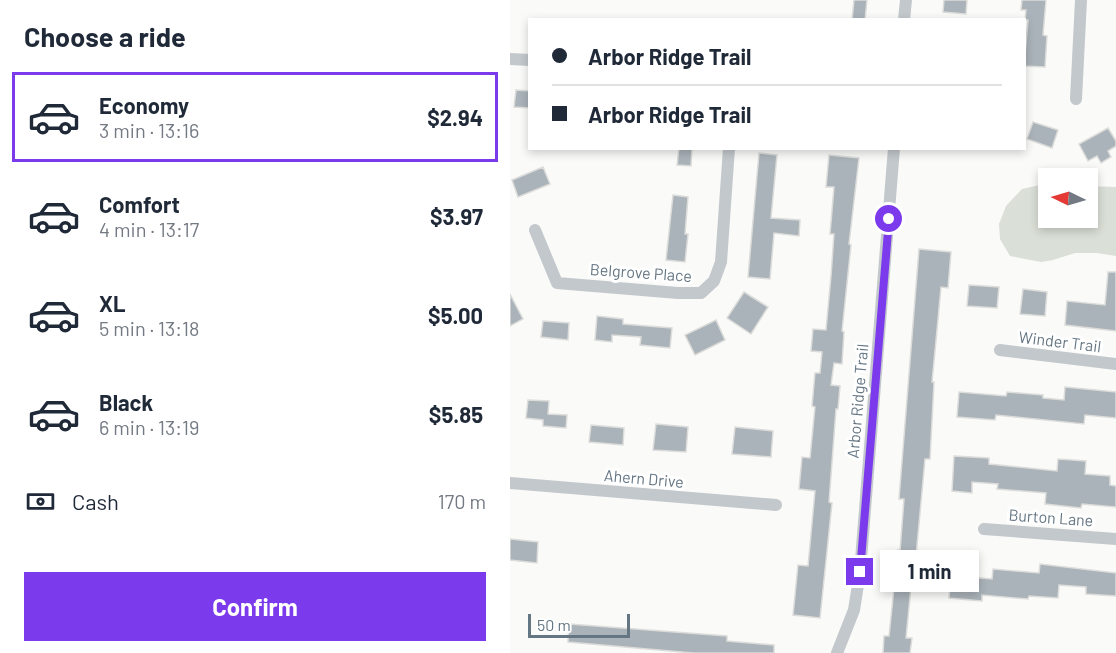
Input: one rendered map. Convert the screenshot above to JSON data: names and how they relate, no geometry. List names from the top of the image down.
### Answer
{
  "streets": {
    "street": [
      "Belgrove Place",
      "Winder Trail",
      "Arbor Ridge Trail",
      "Ahern Drive",
      "Burton Lane"
    ]
  },
  "scale_bar": "50 m",
  "north": "left",
  "page": {
    "heading": "Choose a ride",
    "banner": ["Arbor Ridge Trail", "Arbor Ridge Trail"],
    "list": [
      {
        "name": "Economy",
        "note": "3 min · 13:16",
        "value": "$2.94"
      },
      {
        "name": "Comfort",
        "note": "4 min · 13:17",
        "value": "$3.97"
      },
      {
        "name": "XL",
        "note": "5 min · 13:18",
        "value": "$5.00"
      },
      {
        "name": "Black",
        "note": "6 min · 13:19",
        "value": "$5.85"
      }
    ],
    "pay": ["Cash", "170 m"],
    "bubble": "1 min",
    "buttons": "Confirm",
    "scale": "50 m"
  }
}
